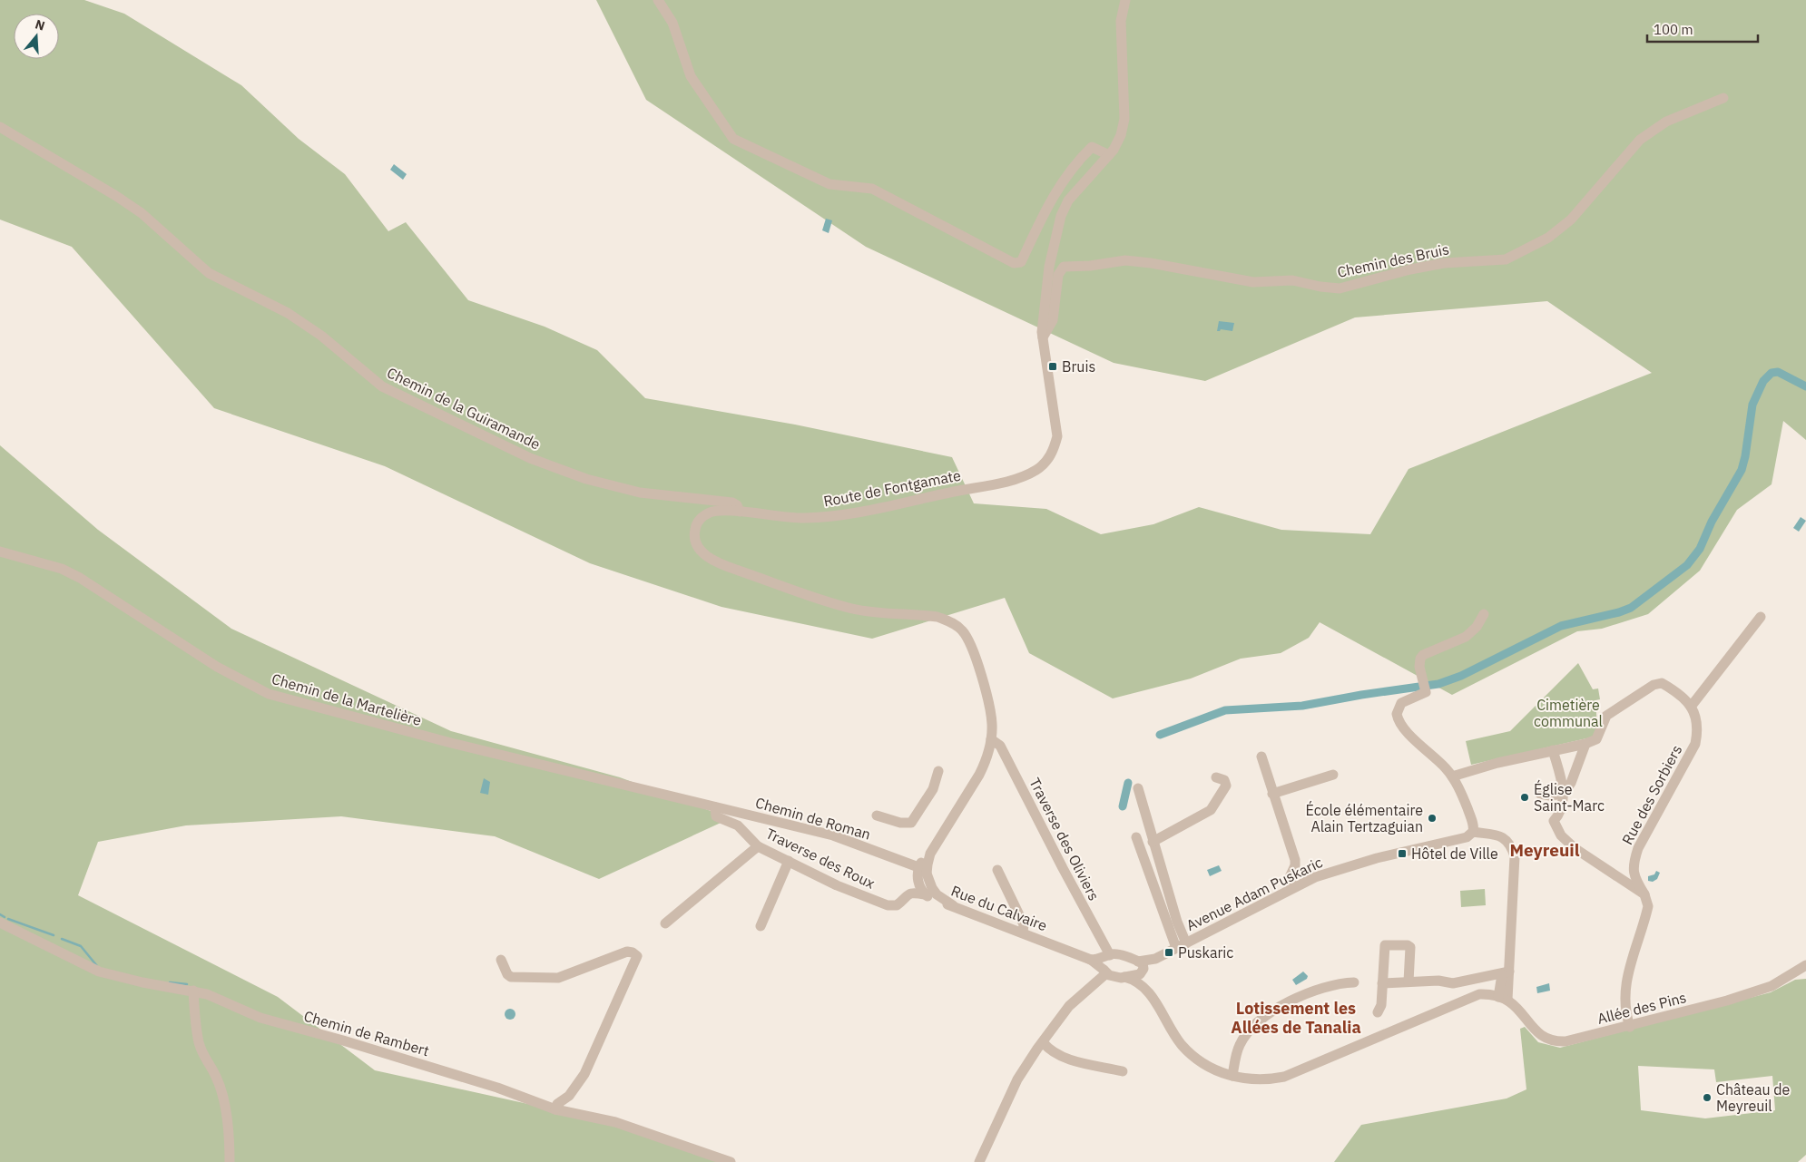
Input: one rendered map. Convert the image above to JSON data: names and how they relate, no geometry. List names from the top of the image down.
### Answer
{
  "streets": {
    "street": [
      "Chemin des Bruis",
      "Chemin de la Guiramande",
      "Route de Fontgamate",
      "Chemin de la Martelière",
      "Rue des Sorbiers",
      "Chemin de Roman",
      "Traverse des Oliviers",
      "Traverse des Roux",
      "Avenue Adam Puskaric",
      "Rue du Calvaire",
      "Allée des Pins",
      "Chemin de Rambert"
    ]
  },
  "crossings": [
    ["Chemin des Bruis", "Route de Fontgamate"],
    ["Chemin de la Guiramande", "Route de Fontgamate"],
    ["Chemin de la Martelière", "Chemin de Roman"],
    ["Chemin de la Martelière", "Traverse des Roux"],
    ["Chemin de Roman", "Traverse des Roux"],
    ["Traverse des Roux", "Rue du Calvaire"]
  ],
  "districts": ["Meyreuil", "Lotissement les Allées de Tanalia"],
  "parks": ["Cimetière communal"],
  "places": {
    "transit": ["Bruis", "Hôtel de Ville", "Puskaric"],
    "other": ["Église Saint-Marc", "École élémentaire Alain Tertzaguian", "Château de Meyreuil"]
  },
  "scale_bar": "100 m",
  "north": "top"
}
